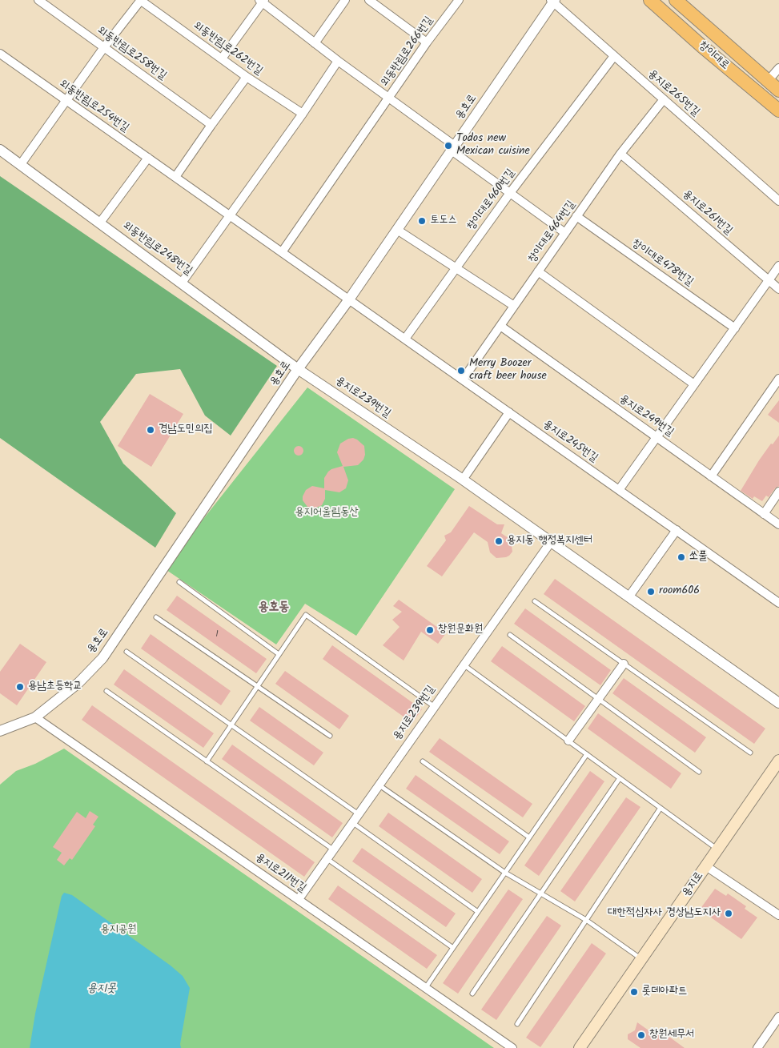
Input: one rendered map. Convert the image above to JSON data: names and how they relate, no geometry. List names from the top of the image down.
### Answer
{
  "streets": {
    "main road": ["창이대로", "용지로"],
    "street": [
      "외동반림로262번길",
      "외동반림로266번길",
      "외동반림로258번길",
      "용지로265번길",
      "외동반림로254번길",
      "용호로",
      "창이대로460번길",
      "용지로261번길",
      "창이대로464번길",
      "외동반림로248번길",
      "창이대로478번길",
      "용지로239번길",
      "용지로249번길",
      "용지로245번길",
      "용지로211번길"
    ]
  },
  "crossings": [
    ["외동반림로266번길", "용호로"],
    ["외동반림로266번길", "창이대로460번길"],
    ["외동반림로266번길", "창이대로464번길"],
    ["용지로265번길", "용호로"],
    ["용지로265번길", "창이대로460번길"],
    ["용지로265번길", "창이대로464번길"],
    ["외동반림로254번길", "용호로"],
    ["외동반림로254번길", "용지로245번길"],
    ["용호로", "외동반림로248번길"],
    ["용호로", "용지로239번길"],
    ["용호로", "용지로245번길"],
    ["용호로", "용지로211번길"],
    ["창이대로460번길", "용지로245번길"],
    ["용지로261번길", "창이대로464번길"],
    ["창이대로464번길", "창이대로478번길"],
    ["창이대로464번길", "용지로249번길"],
    ["창이대로464번길", "용지로245번길"],
    ["외동반림로248번길", "용지로239번길"],
    ["용지로239번길", "용지로211번길"]
  ],
  "districts": ["용호동"],
  "water": ["용지못"],
  "parks": ["용지어울림동산", "용지공원"],
  "places": [
    "Todos new Mexican cuisine",
    "토도스",
    "Merry Boozer craft beer house",
    "경남도민의집",
    "용지동 행정복지센터",
    "쏘풀",
    "room606",
    "창원문화원",
    "용남초등학교",
    "대한적십자사 경상남도지사",
    "롯데아파트",
    "창원세무서"
  ],
  "house_numbers": ["1"]
}
